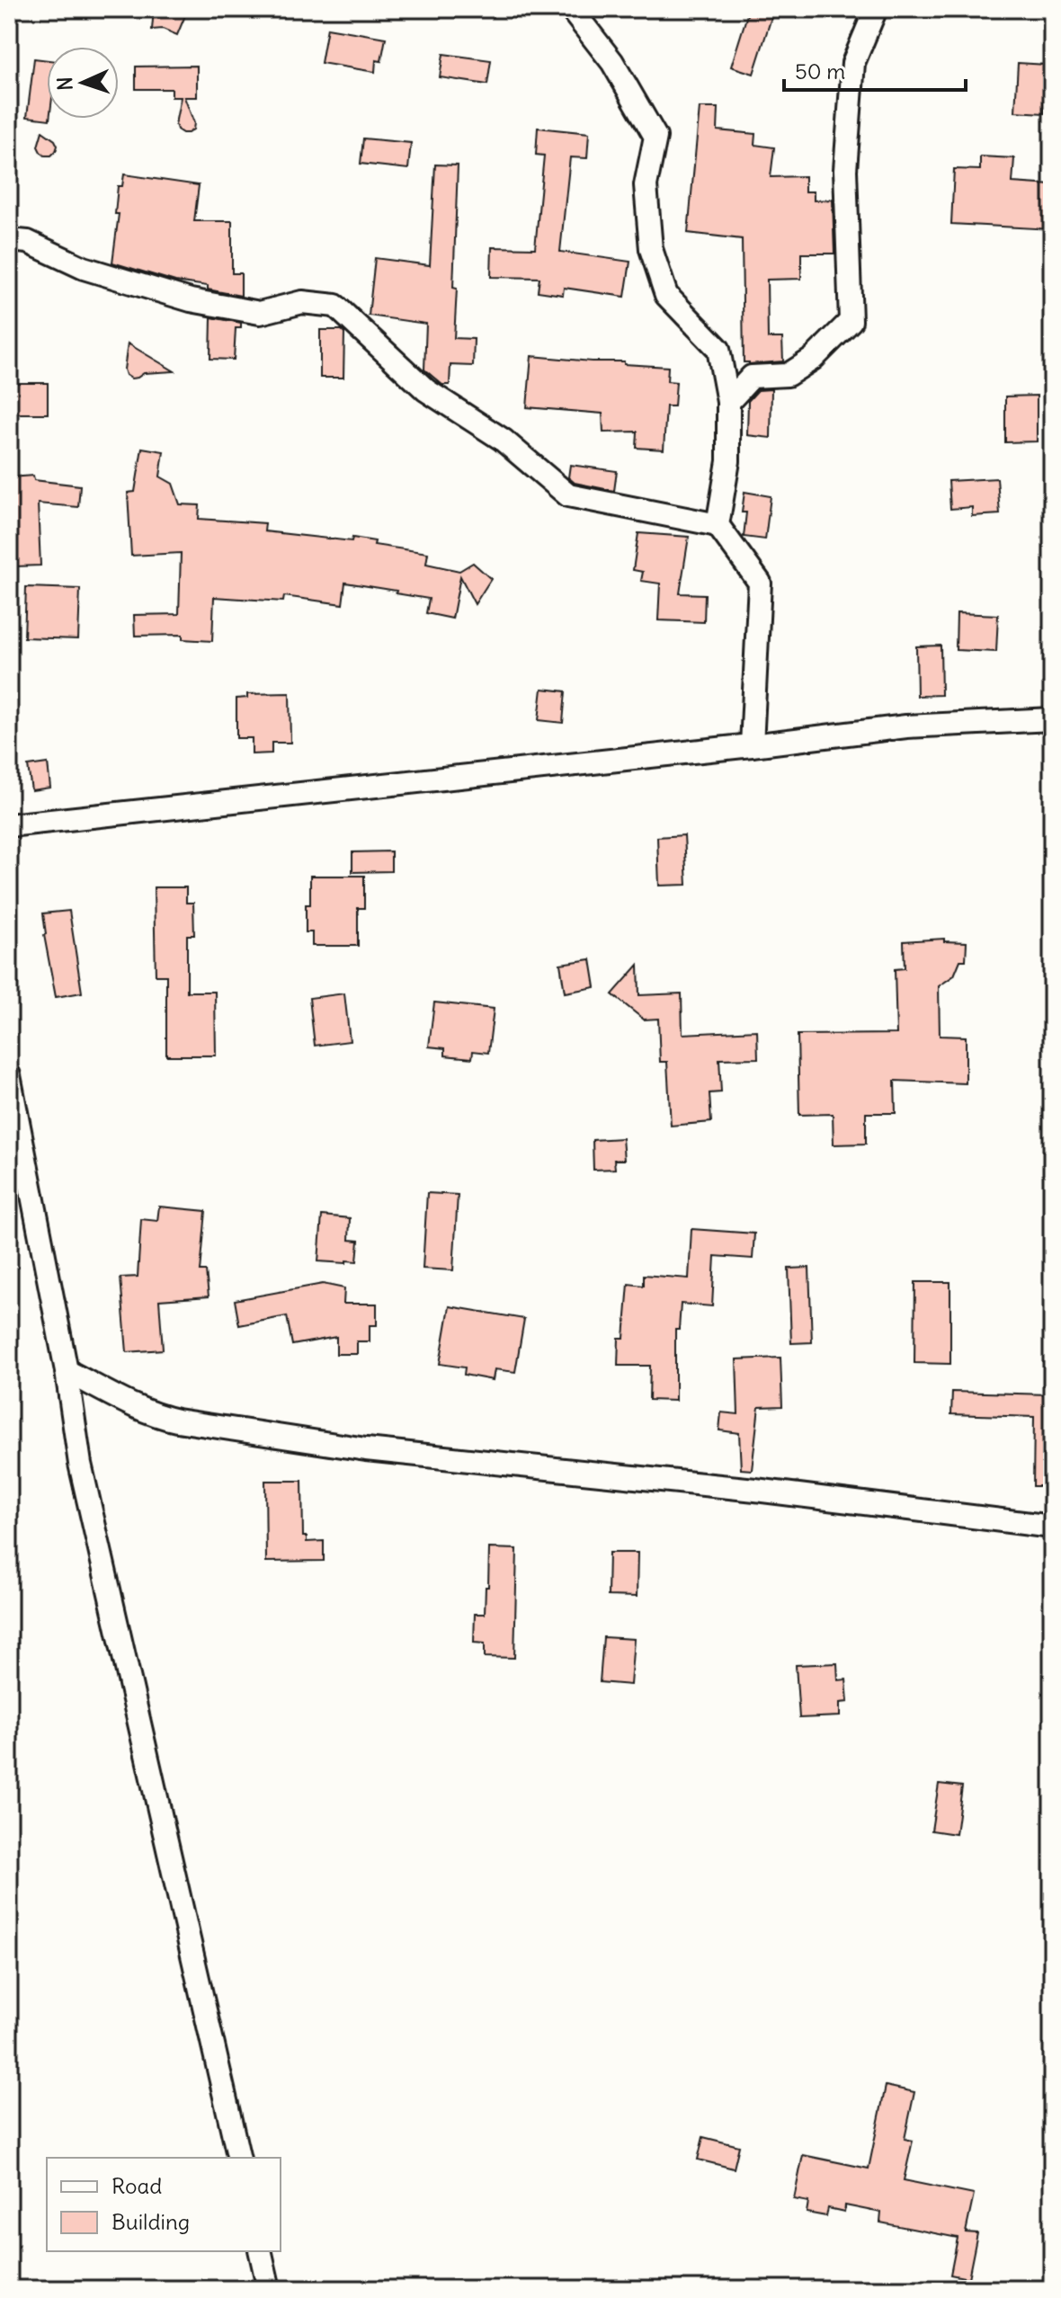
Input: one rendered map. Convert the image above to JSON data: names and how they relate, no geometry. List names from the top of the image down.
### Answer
{
  "legend": ["Road", "Building"],
  "scale_bar": "50 m",
  "north": "left"
}
